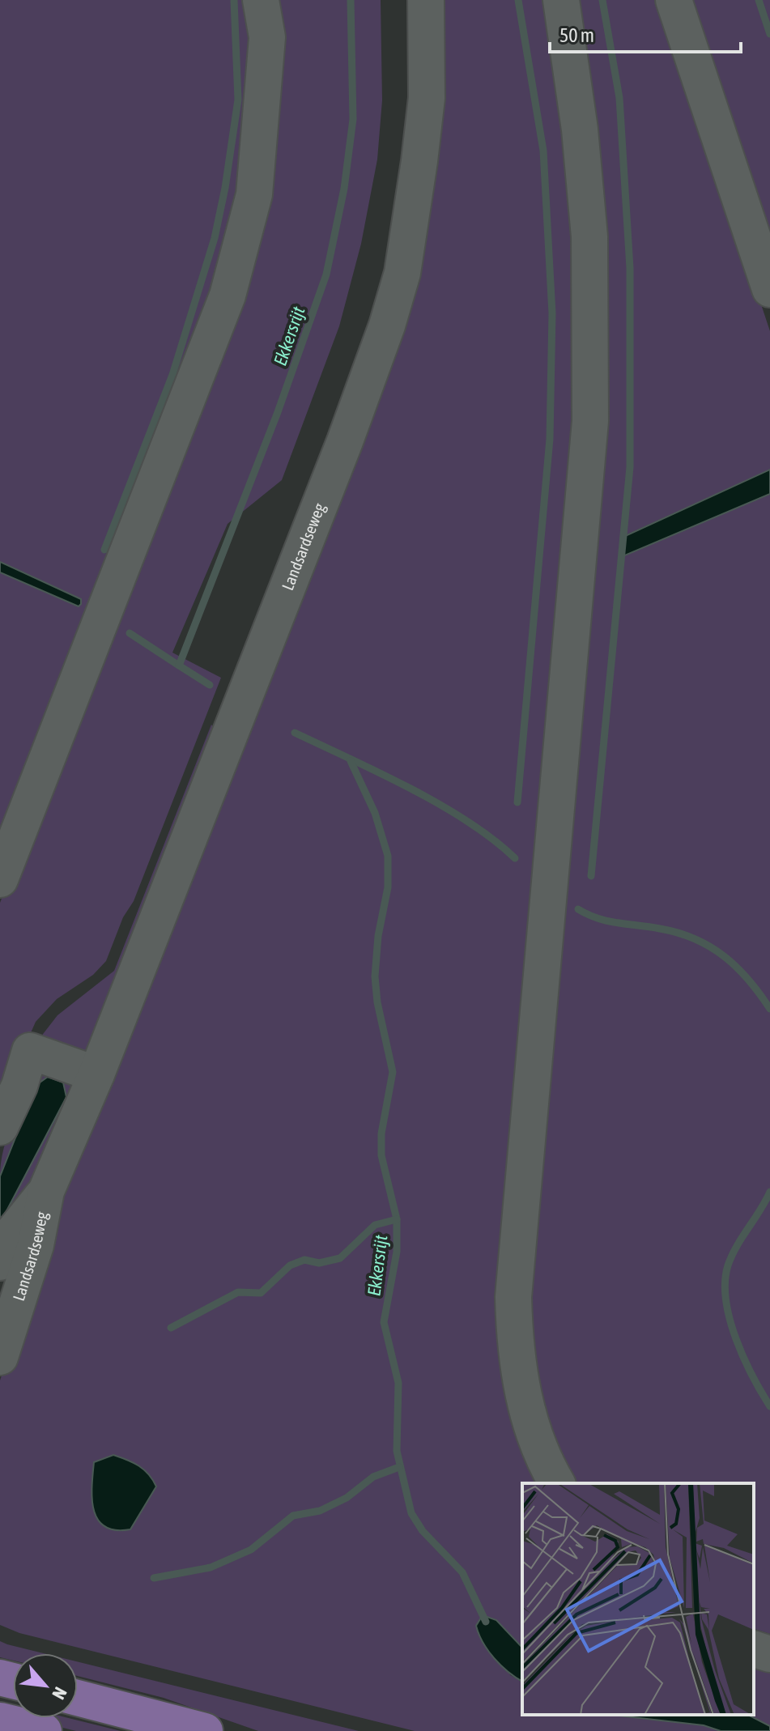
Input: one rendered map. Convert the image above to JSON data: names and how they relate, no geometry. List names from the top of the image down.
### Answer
{
  "streets": {
    "street": ["Landsardseweg"]
  },
  "water": ["Ekkersrijt"],
  "scale_bar": "50 m",
  "north": "bottom right"
}
